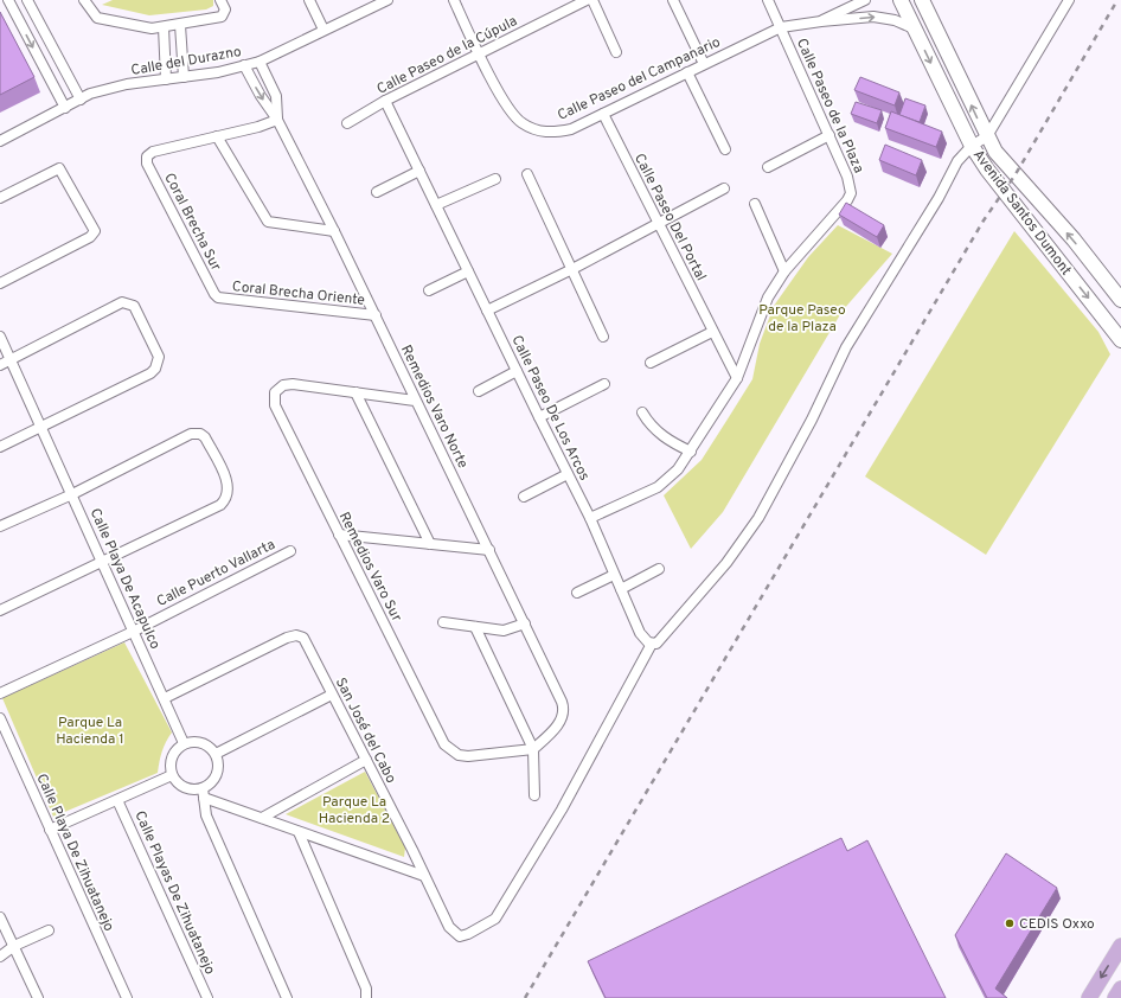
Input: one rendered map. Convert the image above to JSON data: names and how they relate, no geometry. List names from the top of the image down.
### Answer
{
  "streets": {
    "main road": ["Avenida Santos Dumont"],
    "street": [
      "Calle Paseo de la Cúpula",
      "Calle del Durazno",
      "Calle Paseo del Campanario",
      "Calle Paseo de la Plaza",
      "Calle Paseo Del Portal",
      "Coral Brecha Sur",
      "Coral Brecha Oriente",
      "Remedios Varo Norte",
      "Calle Paseo De Los Arcos",
      "Remedios Varo Sur",
      "Calle Puerto Vallarta",
      "Calle Playa De Acapulco",
      "San José del Cabo",
      "Calle Playa De Zihuatanejo",
      "Calle Playas De Zihuatanejo"
    ]
  },
  "crossings": [
    ["Calle Paseo de la Cúpula", "Calle Paseo del Campanario"],
    ["Calle Paseo de la Cúpula", "Calle Paseo De Los Arcos"],
    ["Calle del Durazno", "Remedios Varo Norte"],
    ["Calle Paseo del Campanario", "Calle Paseo de la Plaza"],
    ["Calle Paseo del Campanario", "Calle Paseo Del Portal"],
    ["Calle Paseo de la Plaza", "Calle Paseo Del Portal"],
    ["Calle Paseo de la Plaza", "Calle Paseo De Los Arcos"],
    ["Coral Brecha Sur", "Coral Brecha Oriente"],
    ["Coral Brecha Oriente", "Remedios Varo Norte"],
    ["Remedios Varo Norte", "Remedios Varo Sur"],
    ["Calle Paseo De Los Arcos", "San José del Cabo"],
    ["Calle Puerto Vallarta", "Calle Playa De Acapulco"],
    ["Calle Playa De Acapulco", "San José del Cabo"]
  ],
  "parks": ["Parque Paseo de la Plaza", "Parque La Hacienda 1", "Parque La Hacienda 2"],
  "places": ["CEDIS Oxxo"]
}
